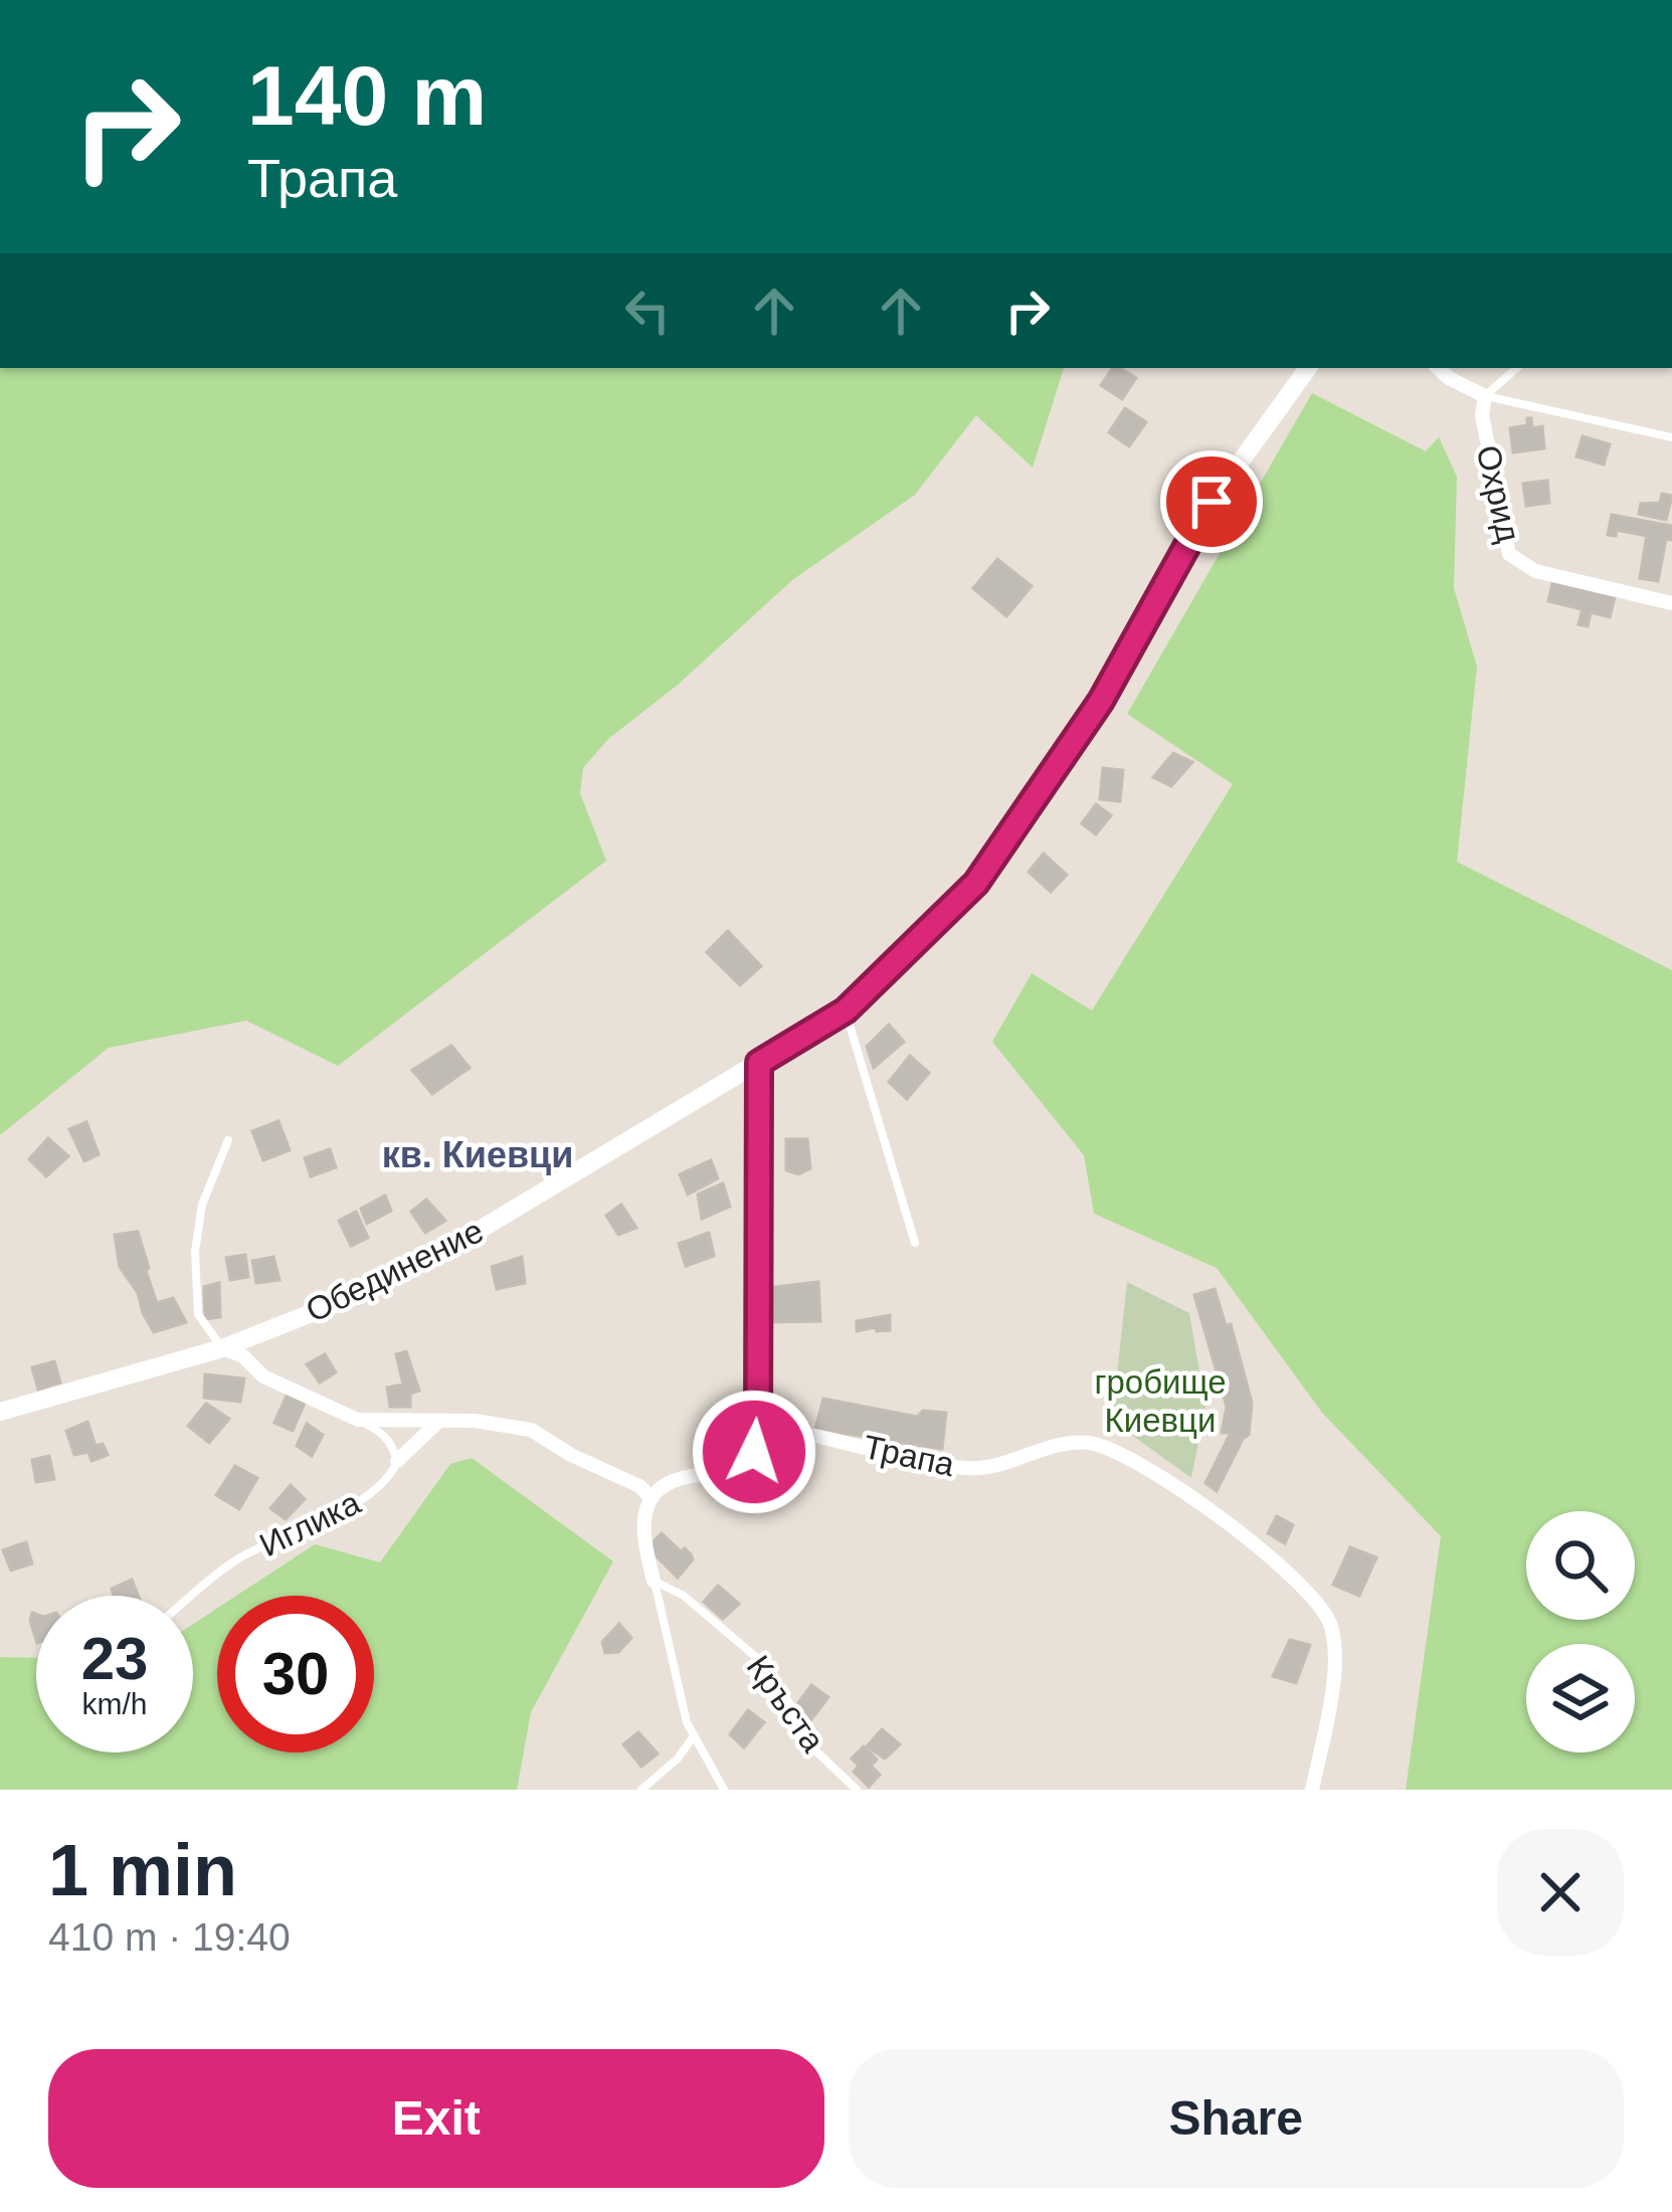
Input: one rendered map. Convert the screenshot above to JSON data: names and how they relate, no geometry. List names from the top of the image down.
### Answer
{
  "streets": {
    "street": ["Охрид", "Обединение", "Трапа"],
    "lane": ["Иглика", "Кръста"]
  },
  "districts": ["кв. Киевци"],
  "parks": ["гробище Киевци"],
  "page": {
    "turn": ["140 m", "Трапа"],
    "speed": "23 km/h",
    "limit": "30",
    "heading": ["1 min", "410 m · 19:40"],
    "buttons": ["Exit", "Share"]
  }
}
